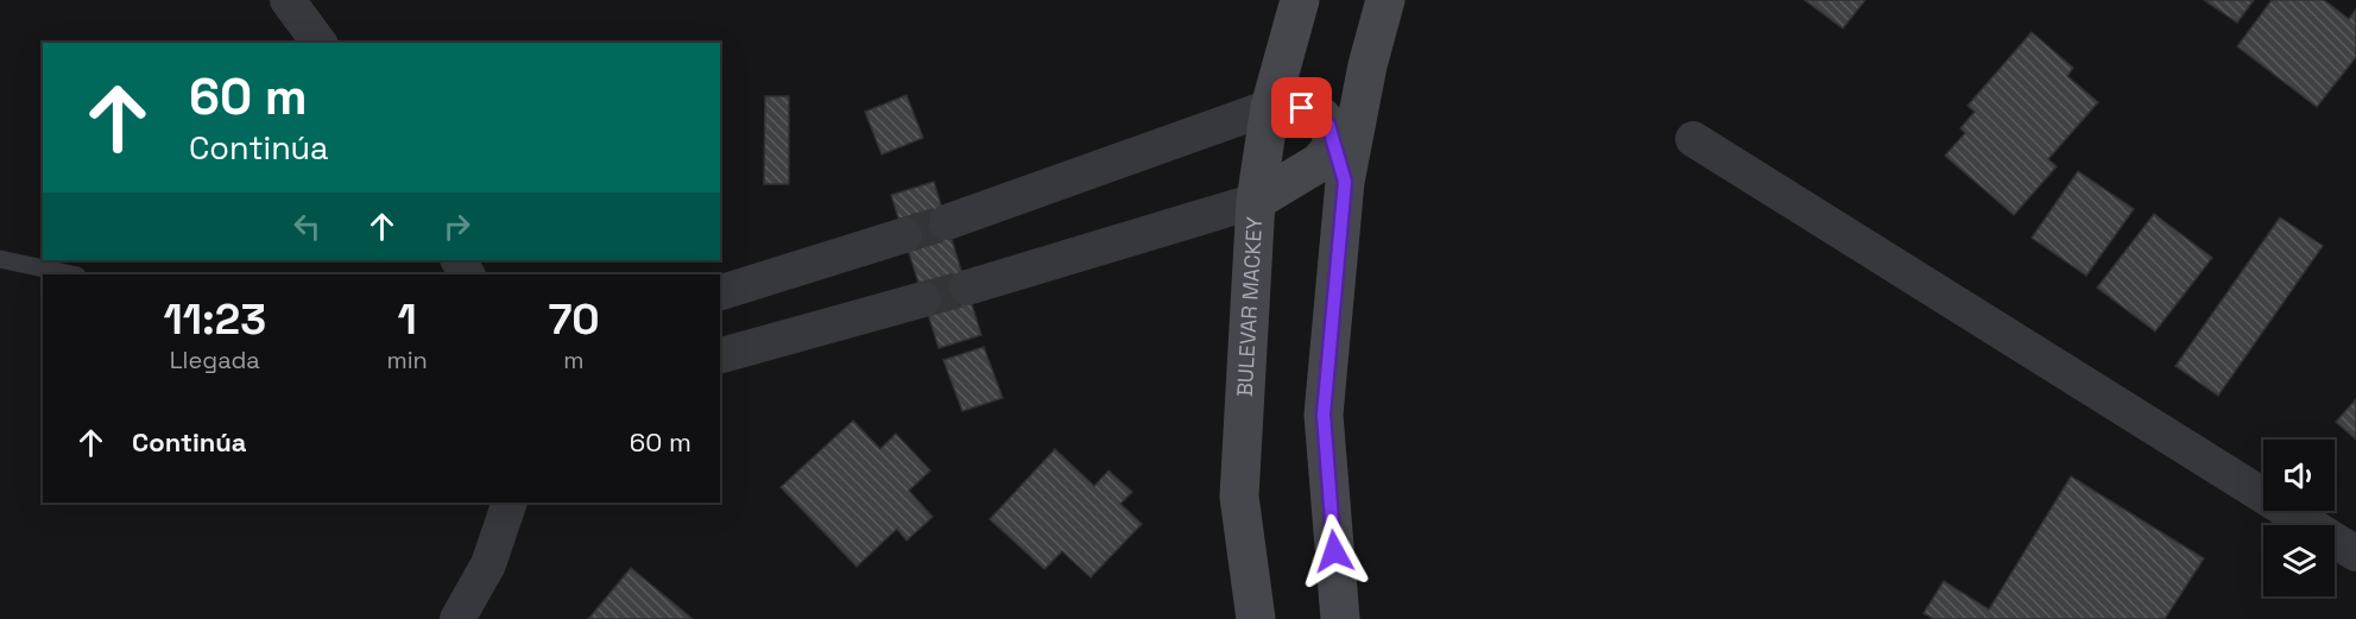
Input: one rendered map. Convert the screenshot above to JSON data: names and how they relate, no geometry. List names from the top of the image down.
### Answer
{
  "streets": {
    "main road": ["BULEVAR MACKEY"]
  },
  "page": {
    "turn": ["60 m", "Continúa"],
    "eta": [
      "11:23",
      "Llegada",
      "1",
      "min",
      "70",
      "m"
    ],
    "list": [
      {
        "name": "Continúa",
        "value": "60 m"
      }
    ]
  }
}
